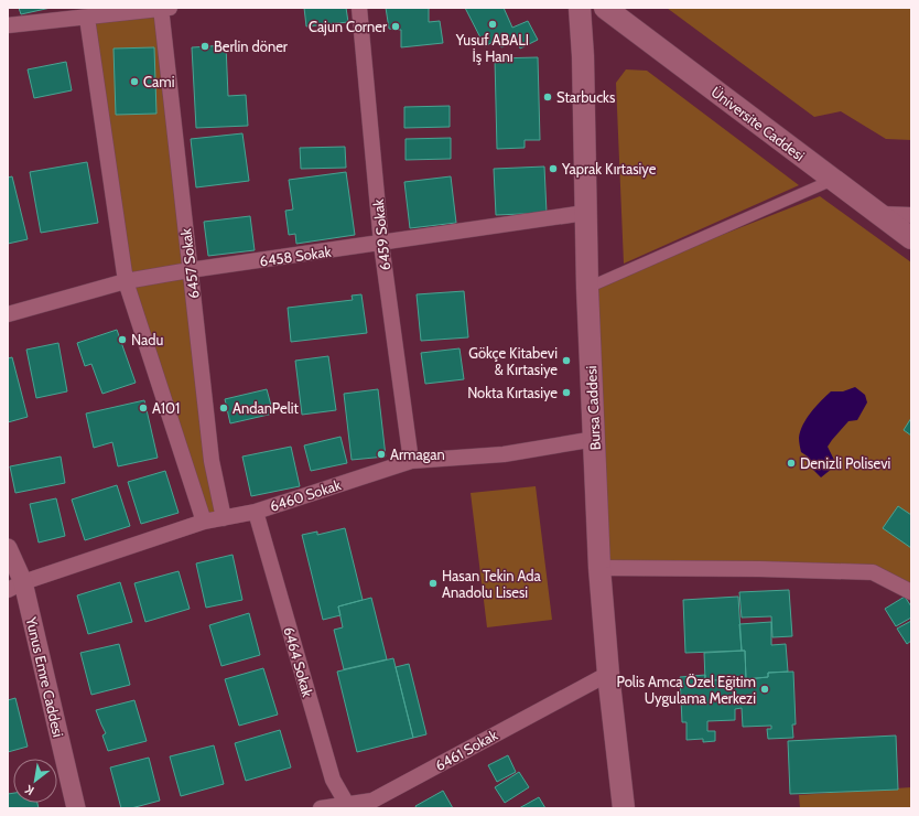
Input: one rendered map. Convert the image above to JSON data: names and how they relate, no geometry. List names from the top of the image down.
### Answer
{
  "streets": {
    "main road": ["Üniversite Caddesi", "Bursa Caddesi"],
    "street": [
      "6459 Sokak",
      "6458 Sokak",
      "6457 Sokak",
      "6460 Sokak",
      "6464 Sokak",
      "Yunus Emre Caddesi",
      "6461 Sokak"
    ]
  },
  "crossings": [
    ["6459 Sokak", "6458 Sokak"],
    ["6459 Sokak", "6460 Sokak"],
    ["6458 Sokak", "6457 Sokak"],
    ["6458 Sokak", "Bursa Caddesi"],
    ["6457 Sokak", "6460 Sokak"],
    ["Bursa Caddesi", "6460 Sokak"],
    ["Bursa Caddesi", "6461 Sokak"],
    ["6460 Sokak", "6464 Sokak"],
    ["6460 Sokak", "Yunus Emre Caddesi"],
    ["6464 Sokak", "6461 Sokak"]
  ],
  "places": [
    "Yusuf ABALI İş Hanı",
    "Cajun Corner",
    "Berlin döner",
    "Cami",
    "Starbucks",
    "Yaprak Kırtasiye",
    "Nadu",
    "Gökçe Kitabevi & Kırtasiye",
    "Nokta Kırtasiye",
    "A101",
    "AndanPelit",
    "Armagan",
    "Denizli Polisevi",
    "Hasan Tekin Ada Anadolu Lisesi",
    "Polis Amca Özel Eğitim Uygulama Merkezi"
  ],
  "north": "bottom left"
}
